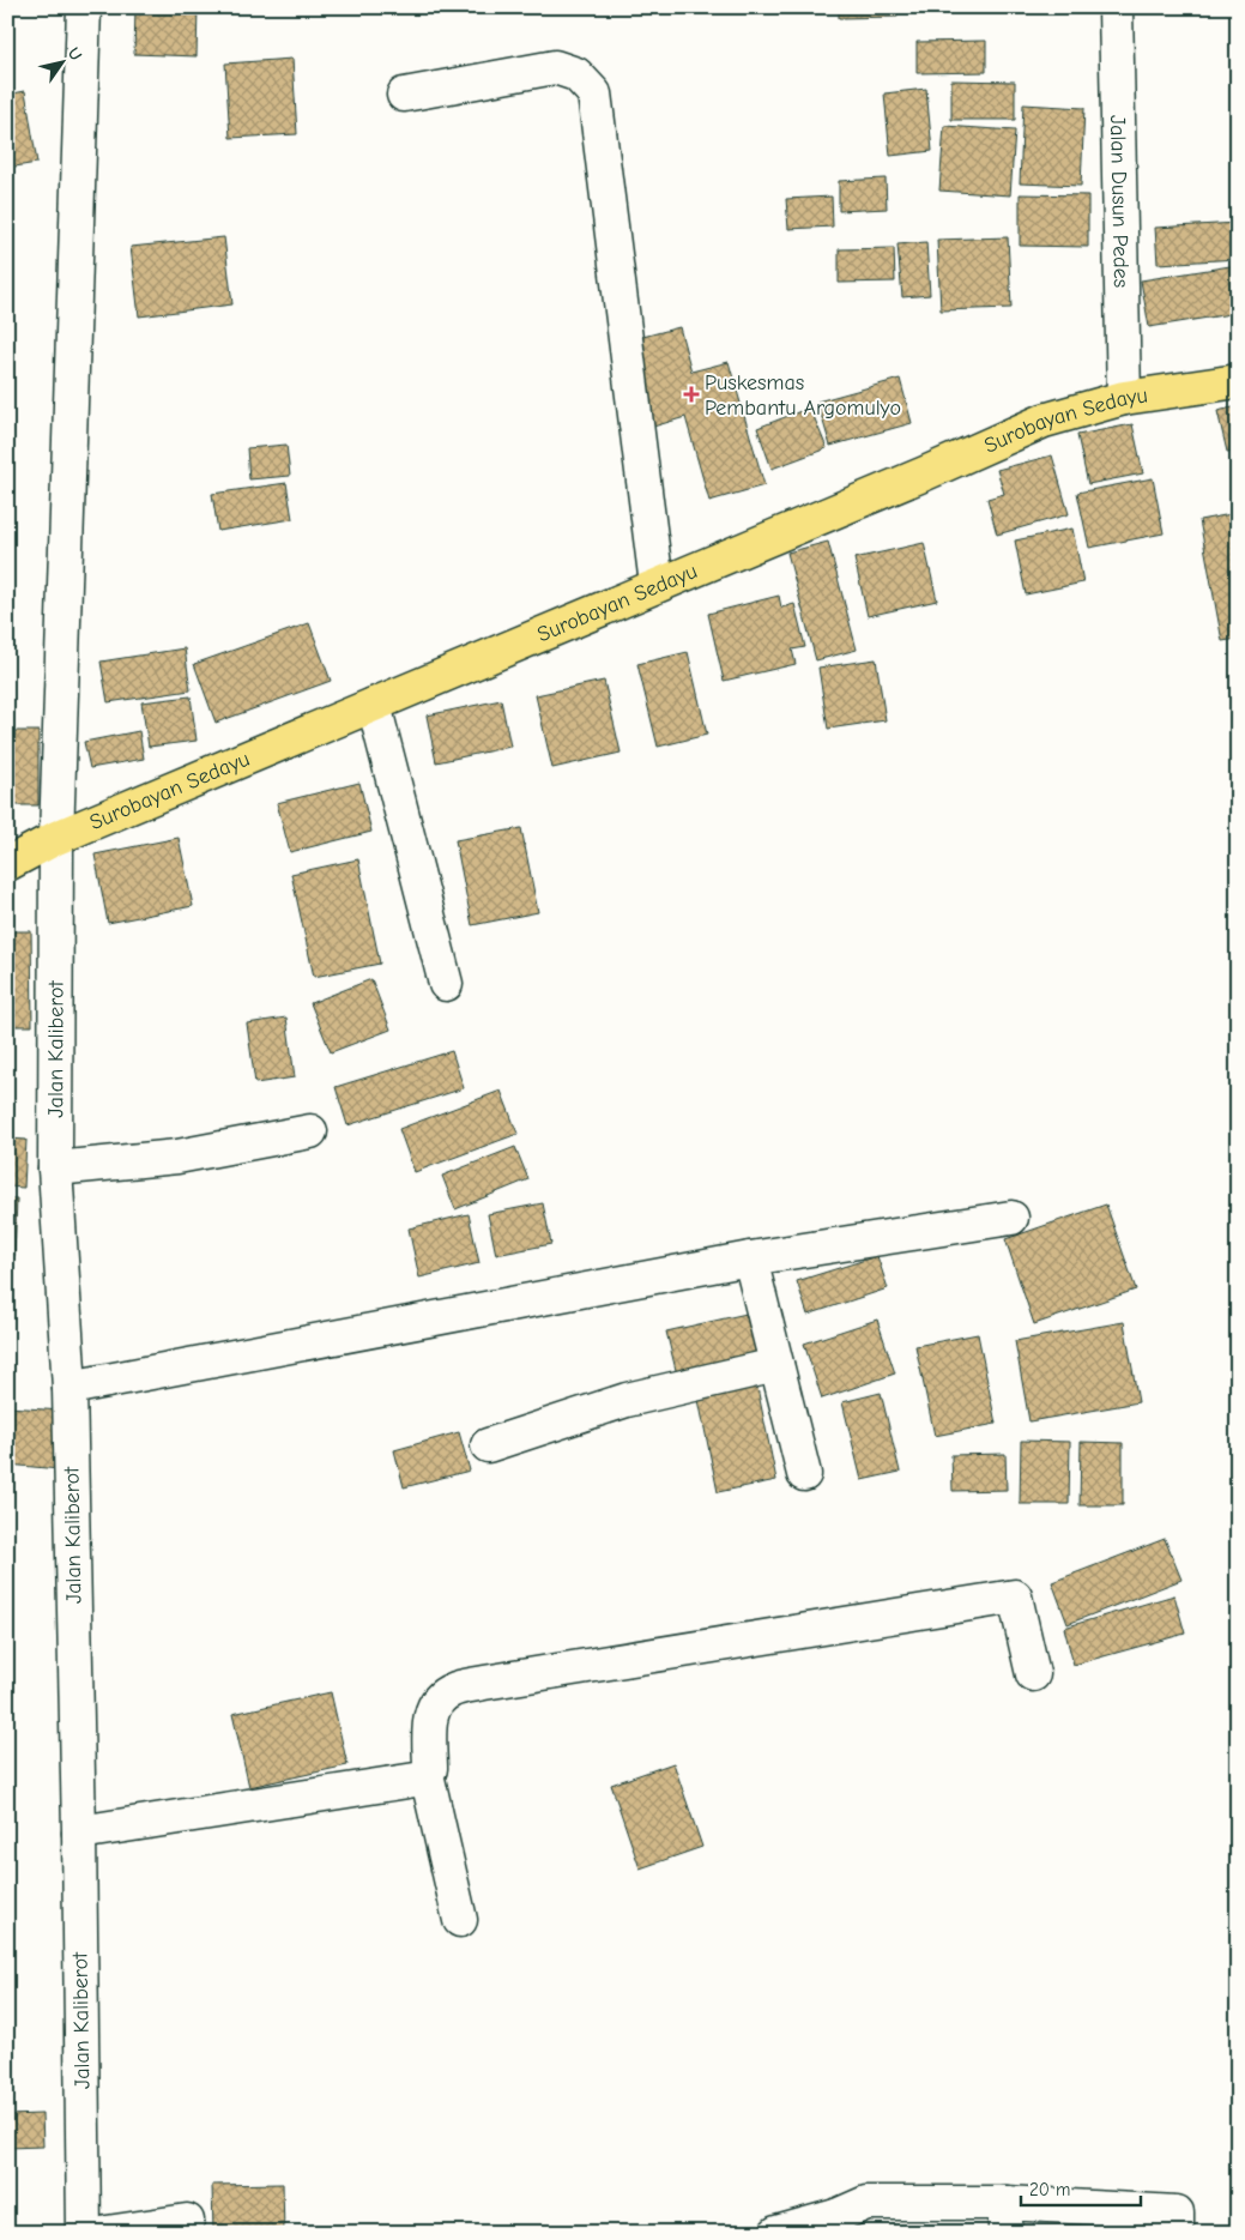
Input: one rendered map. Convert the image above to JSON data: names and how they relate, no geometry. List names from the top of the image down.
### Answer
{
  "streets": {
    "main road": ["Surobayan Sedayu"],
    "street": ["Jalan Dusun Pedes", "Jalan Kaliberot"]
  },
  "crossings": [
    ["Jalan Dusun Pedes", "Surobayan Sedayu"],
    ["Surobayan Sedayu", "Jalan Kaliberot"]
  ],
  "places": {
    "health": ["Puskesmas Pembantu Argomulyo"]
  },
  "scale_bar": "20 m",
  "north": "top right"
}
